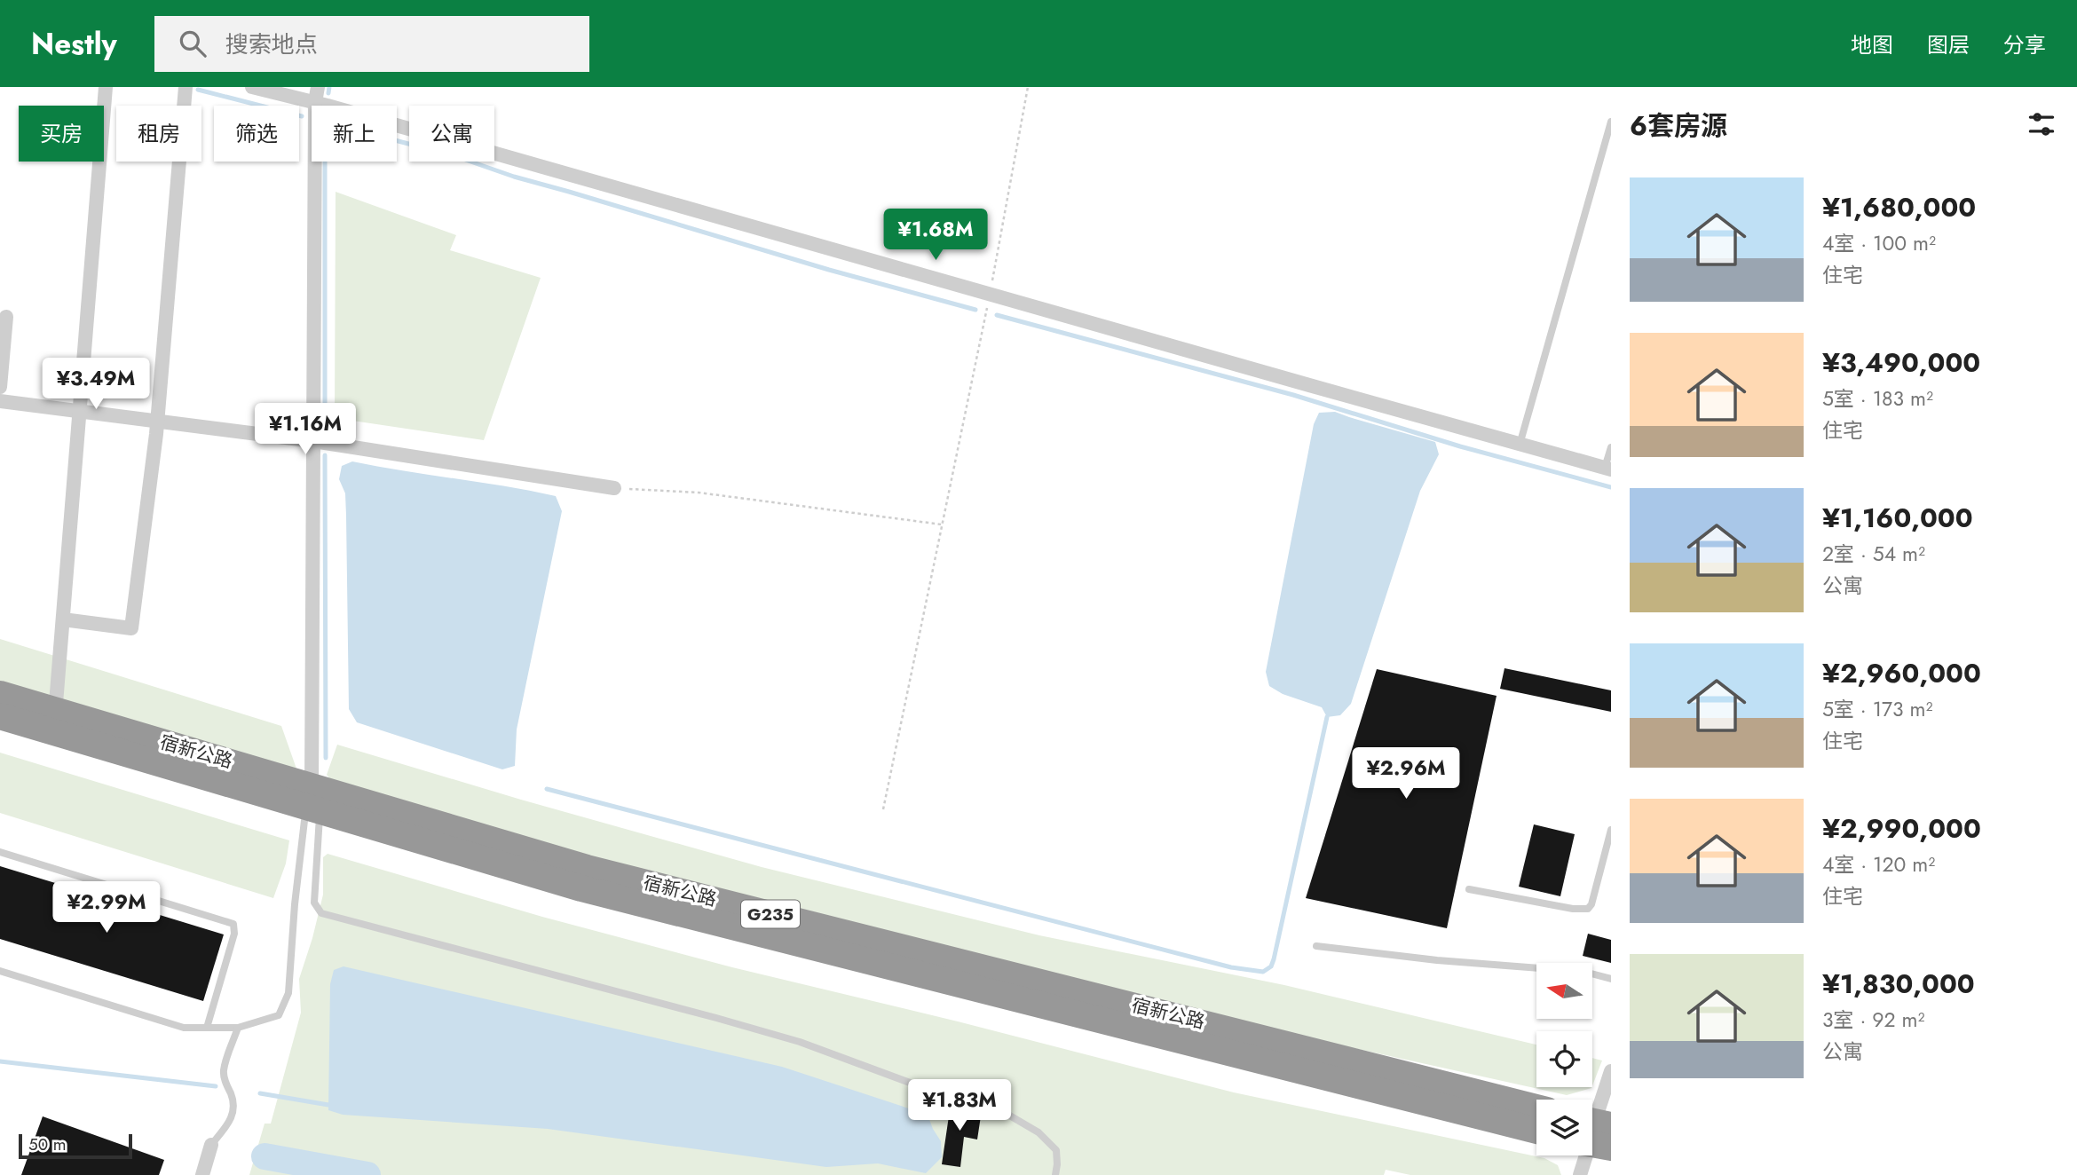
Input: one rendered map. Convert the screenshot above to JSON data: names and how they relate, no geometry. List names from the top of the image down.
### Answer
{
  "streets": {
    "highway": ["宿新公路", "G235"]
  },
  "scale_bar": "50 m",
  "north": "left",
  "page": {
    "header": "Nestly",
    "search": "搜索地点",
    "nav": ["地图", "图层", "分享"],
    "heading": "6套房源",
    "chip": [
      "买房",
      "租房",
      "筛选",
      "新上",
      "公寓"
    ],
    "list": [
      {
        "name": "¥1,680,000",
        "note": "4室 · 100 m² · 住宅"
      },
      {
        "name": "¥3,490,000",
        "note": "5室 · 183 m² · 住宅"
      },
      {
        "name": "¥1,160,000",
        "note": "2室 · 54 m² · 公寓"
      },
      {
        "name": "¥2,960,000",
        "note": "5室 · 173 m² · 住宅"
      },
      {
        "name": "¥2,990,000",
        "note": "4室 · 120 m² · 住宅"
      },
      {
        "name": "¥1,830,000",
        "note": "3室 · 92 m² · 公寓"
      }
    ],
    "price": [
      "¥1.68M",
      "¥3.49M",
      "¥1.16M",
      "¥2.96M",
      "¥2.99M",
      "¥1.83M"
    ],
    "scale": "50 m"
  }
}
